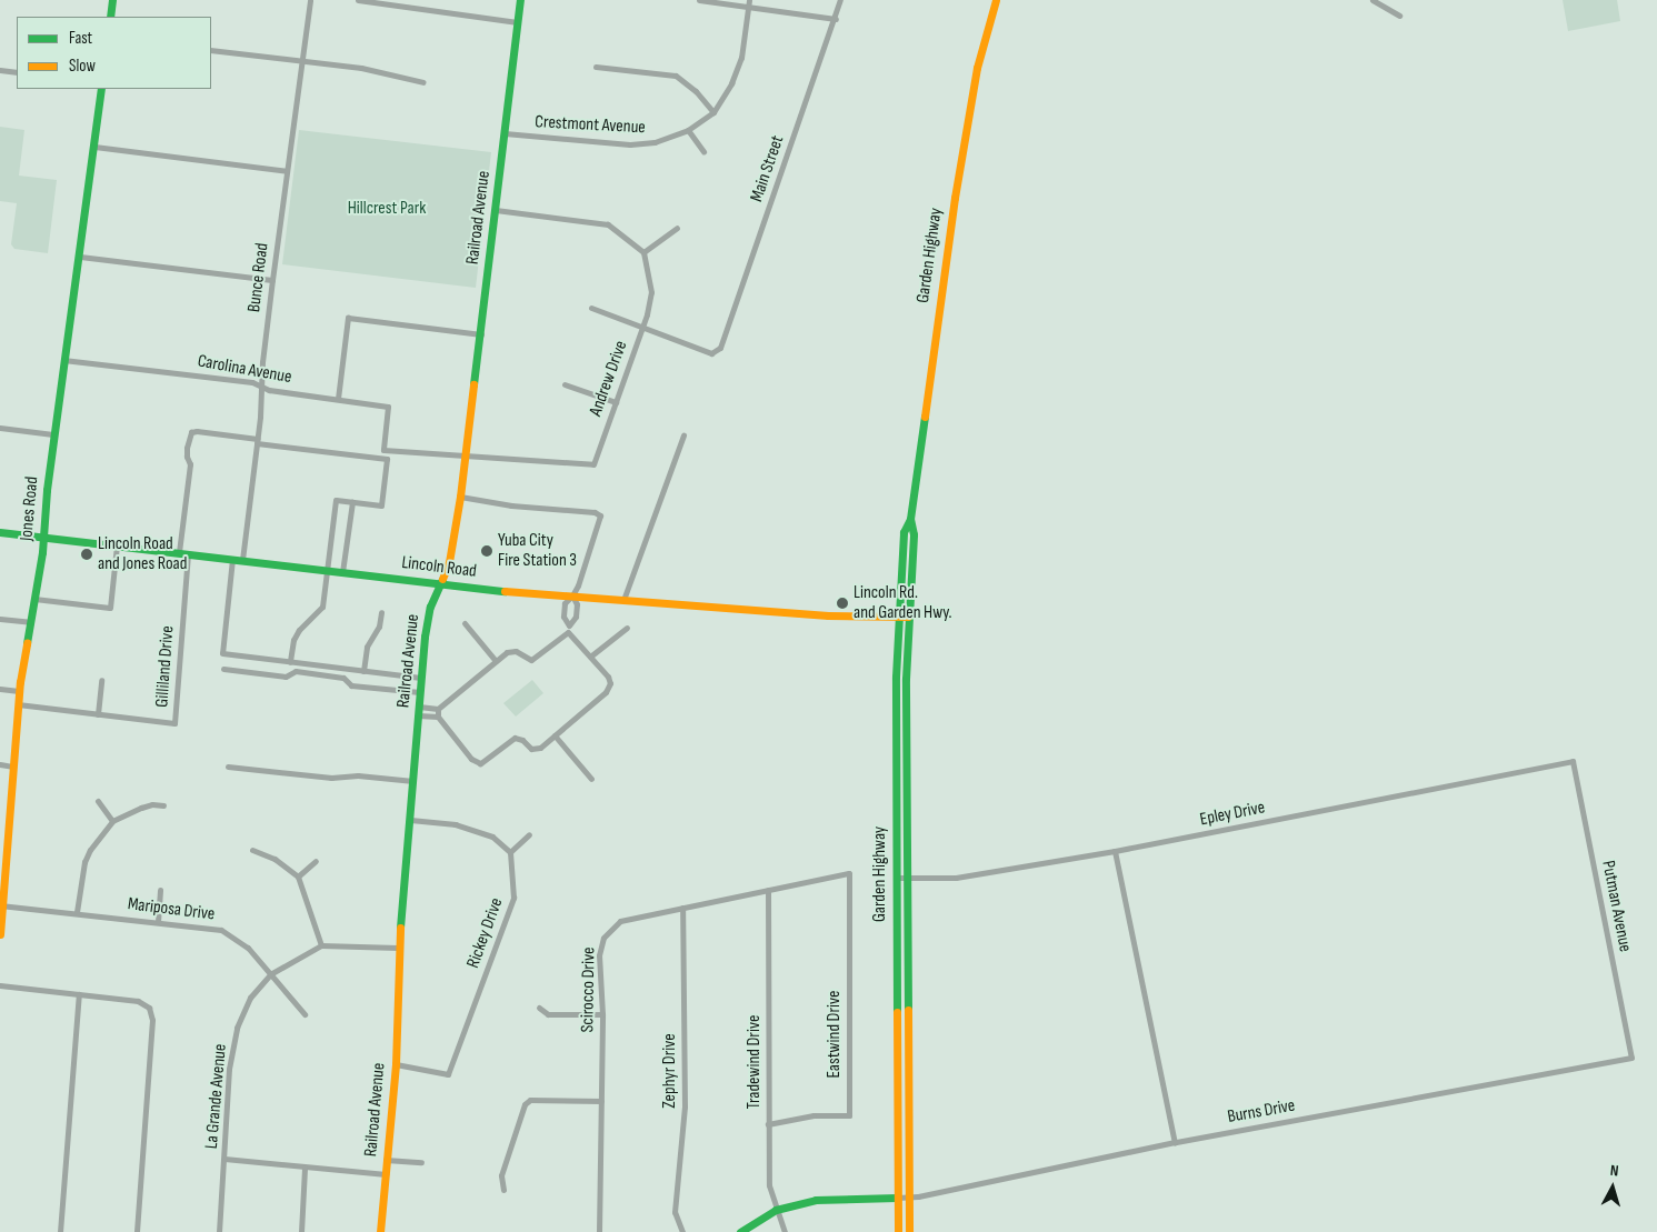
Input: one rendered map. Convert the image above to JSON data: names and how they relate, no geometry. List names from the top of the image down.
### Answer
{
  "streets": {
    "main road": [
      "Railroad Avenue",
      "Garden Highway",
      "Jones Road",
      "Lincoln Road"
    ],
    "street": [
      "Crestmont Avenue",
      "Main Street",
      "Bunce Road",
      "Carolina Avenue",
      "Andrew Drive",
      "Gilliland Drive",
      "Epley Drive",
      "Putman Avenue",
      "Mariposa Drive",
      "Rickey Drive",
      "Scirocco Drive",
      "Eastwind Drive",
      "Tradewind Drive",
      "Zephyr Drive",
      "La Grande Avenue",
      "Burns Drive"
    ]
  },
  "crossings": [
    ["Crestmont Avenue", "Railroad Avenue"],
    ["Main Street", "Andrew Drive"],
    ["Railroad Avenue", "Andrew Drive"],
    ["Railroad Avenue", "Lincoln Road"],
    ["Railroad Avenue", "Rickey Drive"],
    ["Garden Highway", "Lincoln Road"],
    ["Garden Highway", "Epley Drive"],
    ["Garden Highway", "Burns Drive"],
    ["Bunce Road", "Carolina Avenue"],
    ["Bunce Road", "Lincoln Road"],
    ["Carolina Avenue", "Andrew Drive"],
    ["Carolina Avenue", "Jones Road"],
    ["Jones Road", "Lincoln Road"],
    ["Jones Road", "Gilliland Drive"],
    ["Jones Road", "Mariposa Drive"],
    ["Lincoln Road", "Gilliland Drive"],
    ["Epley Drive", "Putman Avenue"],
    ["Putman Avenue", "Burns Drive"],
    ["Mariposa Drive", "La Grande Avenue"],
    ["Scirocco Drive", "Eastwind Drive"],
    ["Scirocco Drive", "Tradewind Drive"],
    ["Scirocco Drive", "Zephyr Drive"],
    ["Eastwind Drive", "Tradewind Drive"]
  ],
  "parks": ["Hillcrest Park"],
  "places": ["Yuba City Fire Station 3", "Lincoln Road and Jones Road", "Lincoln Rd. and Garden Hwy."],
  "legend": ["Fast", "Slow"],
  "north": "top"
}
